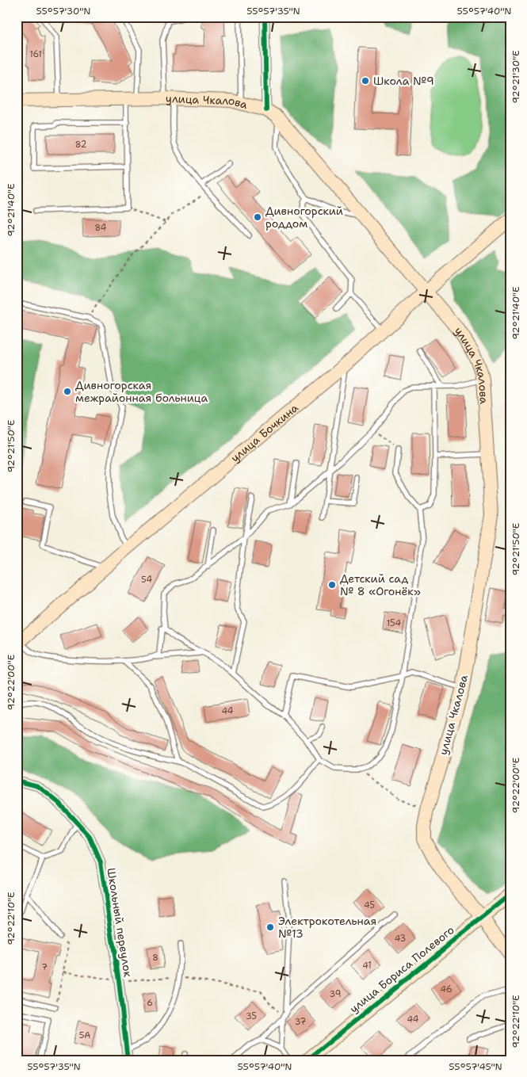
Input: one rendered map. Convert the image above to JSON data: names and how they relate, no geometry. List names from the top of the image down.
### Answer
{
  "streets": {
    "main road": ["улица Чкалова", "улица Бочкина", "улица Бориса Полевого"],
    "street": ["Школьный переулок"]
  },
  "crossings": [
    ["улица Чкалова", "улица Бочкина"],
    ["улица Чкалова", "улица Бориса Полевого"]
  ],
  "places": [
    "Школа №9",
    "Дивногорский роддом",
    "Дивногорская межрайонная больница",
    "Детский сад № 8 «Огонёк»",
    "Электрокотельная №13"
  ],
  "house_numbers": [
    "161",
    "82",
    "84",
    "54",
    "154",
    "44",
    "45",
    "43",
    "8",
    "41",
    "7",
    "46",
    "39",
    "6",
    "35",
    "44",
    "37",
    "5А"
  ],
  "coordinates": [
    "55°57'30\"N",
    "55°57'35\"N",
    "55°57'40\"N",
    "92°21'30\"E",
    "92°21'40\"E",
    "92°21'50\"E",
    "92°22'00\"E",
    "92°22'10\"E",
    "55°57'45\"N"
  ]
}
